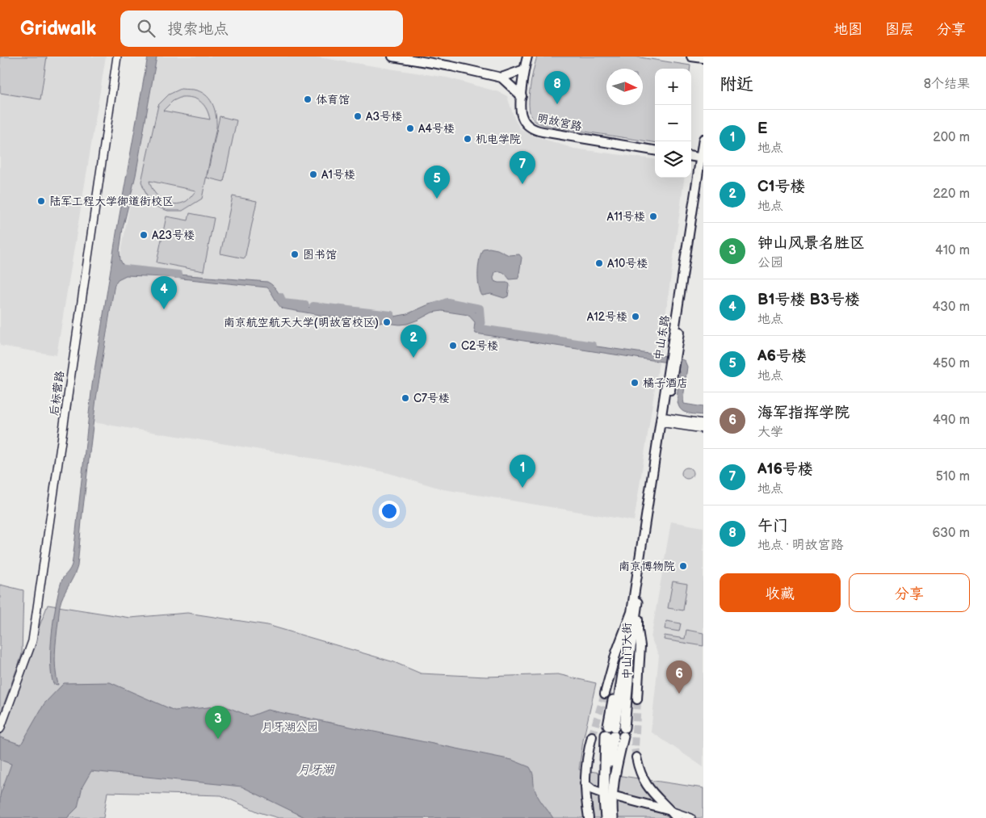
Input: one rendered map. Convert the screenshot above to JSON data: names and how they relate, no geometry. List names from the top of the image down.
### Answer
{
  "streets": {
    "main road": [
      "明故宫路",
      "中山东路",
      "后标营路",
      "中山门大街"
    ]
  },
  "crossings": [
    ["中山东路", "中山门大街"]
  ],
  "water": ["月牙湖"],
  "parks": ["月牙湖公园"],
  "places": [
    "体育馆",
    "A3号楼",
    "A4号楼",
    "机电学院",
    "A1号楼",
    "陆军工程大学御道街校区",
    "A11号楼",
    "A23号楼",
    "图书馆",
    "A10号楼",
    "A12号楼",
    "南京航空航天大学(明故宫校区)",
    "C2号楼",
    "橘子酒店",
    "C7号楼",
    "南京博物院"
  ],
  "north": "right",
  "page": {
    "header": "Gridwalk",
    "search": "搜索地点",
    "nav": ["地图", "图层", "分享"],
    "heading": ["附近", "8个结果"],
    "map_buttons": ["+", "−"],
    "pins": [
      "8",
      "7",
      "5",
      "4",
      "2",
      "1",
      "6",
      "3"
    ],
    "list": [
      {
        "mark": "1",
        "name": "E",
        "note": "地点",
        "value": "200 m"
      },
      {
        "mark": "2",
        "name": "C1号楼",
        "note": "地点",
        "value": "220 m"
      },
      {
        "mark": "3",
        "name": "钟山风景名胜区",
        "note": "公园",
        "value": "410 m"
      },
      {
        "mark": "4",
        "name": "B1号楼 B3号楼",
        "note": "地点",
        "value": "430 m"
      },
      {
        "mark": "5",
        "name": "A6号楼",
        "note": "地点",
        "value": "450 m"
      },
      {
        "mark": "6",
        "name": "海军指挥学院",
        "note": "大学",
        "value": "490 m"
      },
      {
        "mark": "7",
        "name": "A16号楼",
        "note": "地点",
        "value": "510 m"
      },
      {
        "mark": "8",
        "name": "午门",
        "note": "地点 · 明故宫路",
        "value": "630 m"
      }
    ],
    "buttons": ["收藏", "分享"]
  }
}
